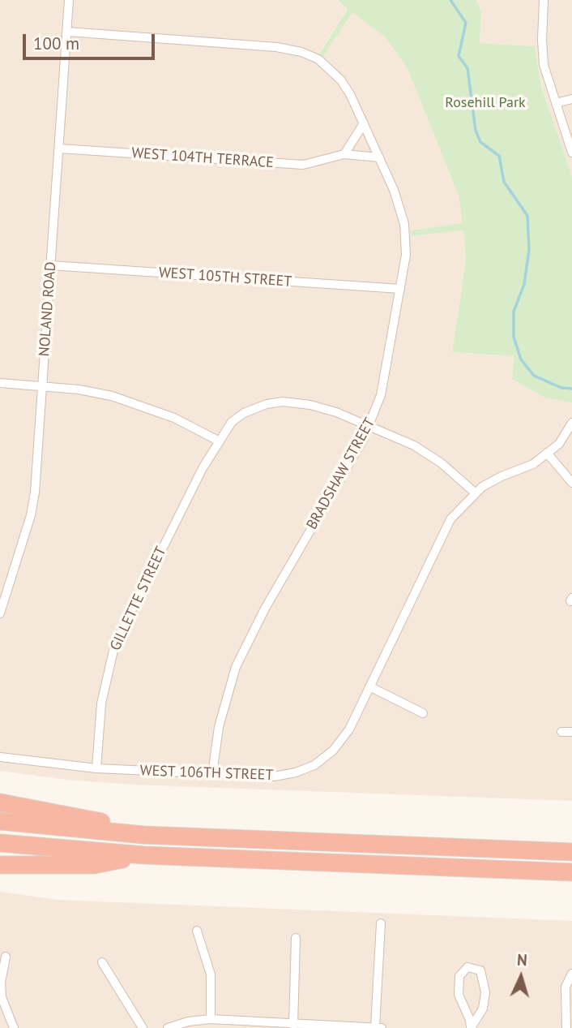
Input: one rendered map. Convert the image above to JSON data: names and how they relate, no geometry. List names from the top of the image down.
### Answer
{
  "streets": {
    "street": [
      "WEST 104TH TERRACE",
      "WEST 105TH STREET",
      "NOLAND ROAD",
      "BRADSHAW STREET",
      "GILLETTE STREET",
      "WEST 106TH STREET"
    ]
  },
  "crossings": [
    ["WEST 104TH TERRACE", "NOLAND ROAD"],
    ["WEST 104TH TERRACE", "BRADSHAW STREET"],
    ["WEST 105TH STREET", "NOLAND ROAD"],
    ["WEST 105TH STREET", "BRADSHAW STREET"],
    ["NOLAND ROAD", "BRADSHAW STREET"],
    ["BRADSHAW STREET", "GILLETTE STREET"],
    ["BRADSHAW STREET", "WEST 106TH STREET"],
    ["GILLETTE STREET", "WEST 106TH STREET"]
  ],
  "parks": ["Rosehill Park"],
  "scale_bar": "100 m",
  "north": "top"
}
